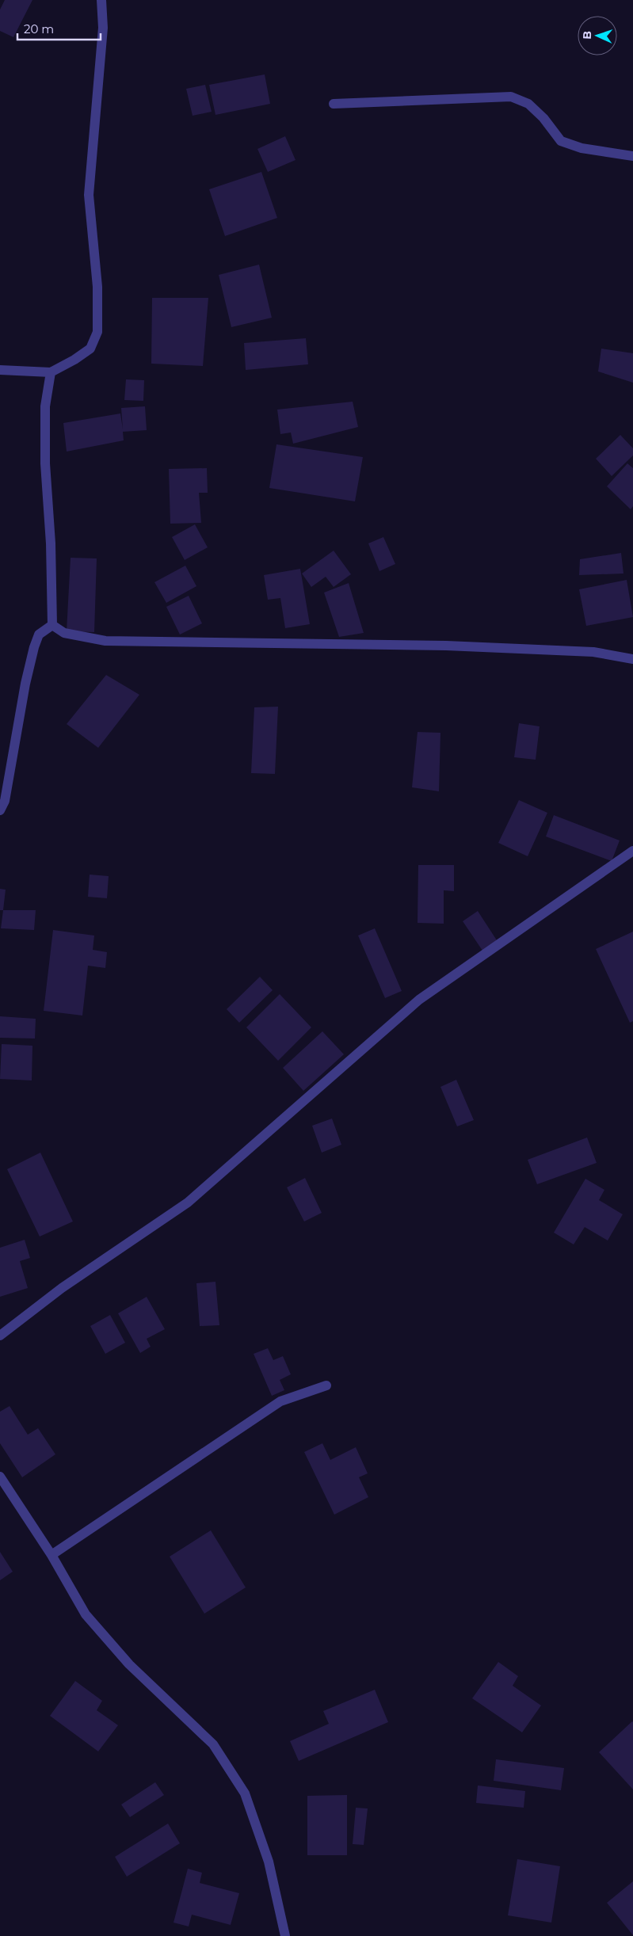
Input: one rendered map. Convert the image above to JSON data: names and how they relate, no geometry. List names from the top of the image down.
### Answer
{
  "scale_bar": "20 m",
  "north": "left"
}
